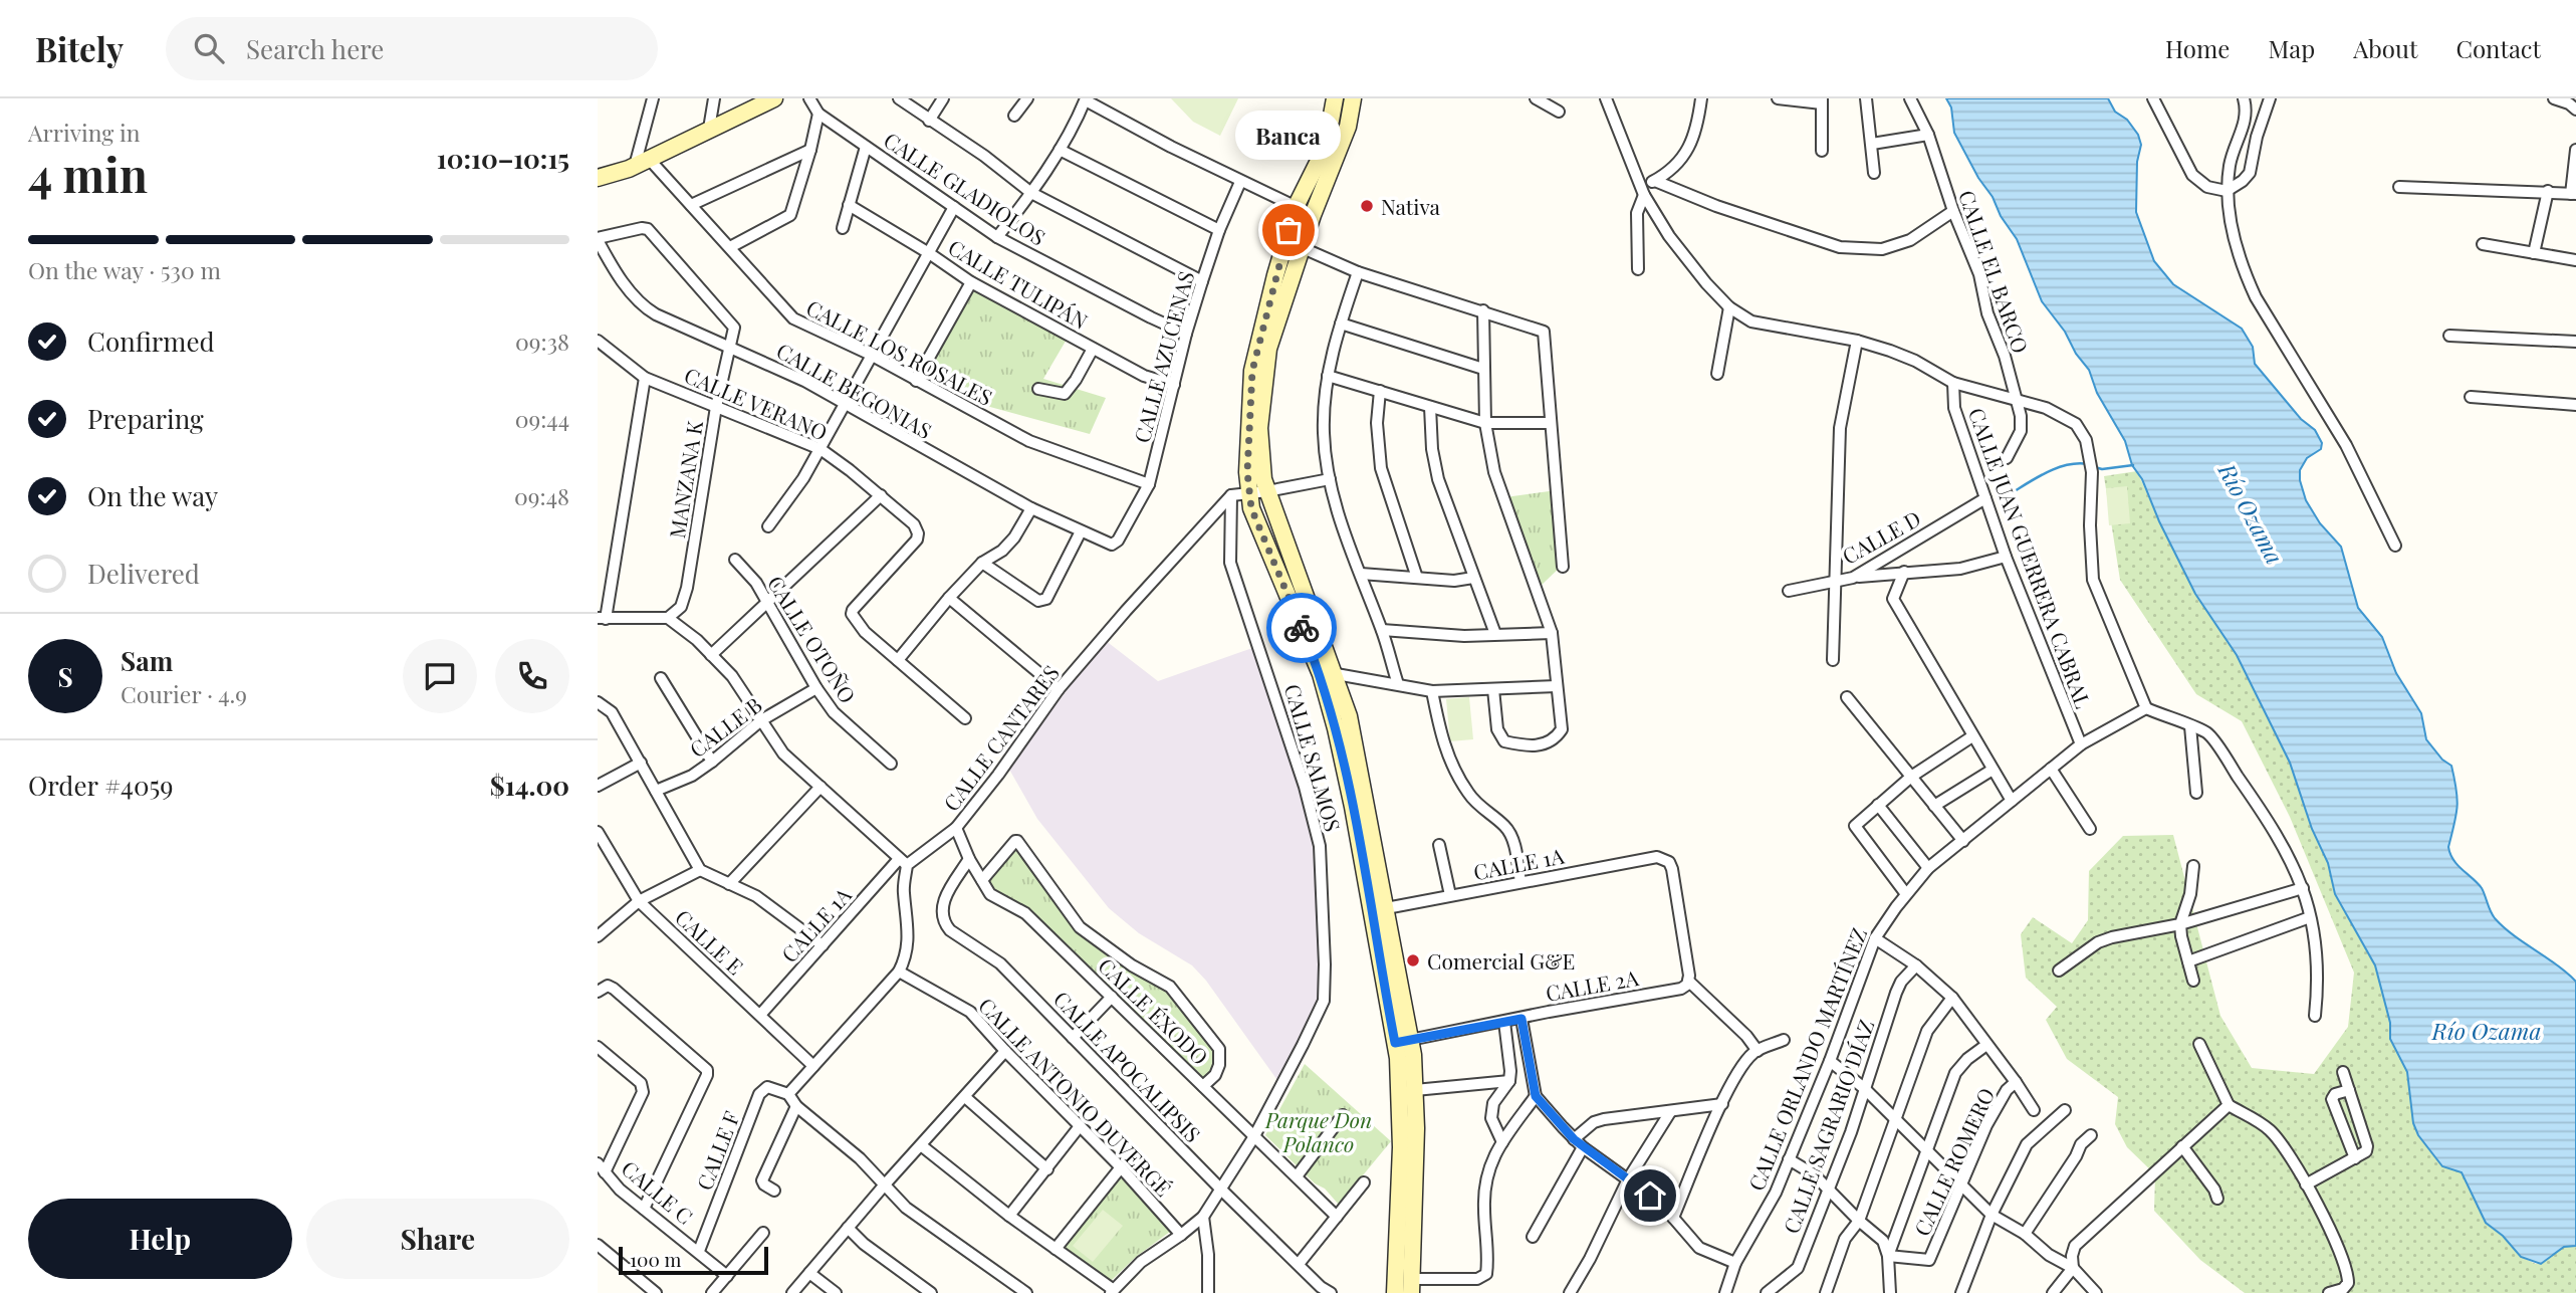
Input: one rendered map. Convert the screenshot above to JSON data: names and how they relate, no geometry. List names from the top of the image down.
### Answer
{
  "streets": {
    "street": [
      "CALLE GLADIOLOS",
      "CALLE EL BARCO",
      "CALLE TULIPÁN",
      "CALLE LOS ROSALES",
      "CALLE AZUCENAS",
      "CALLE BEGONIAS",
      "CALLE VERANO",
      "MANZANA K",
      "CALLE D",
      "CALLE JUAN GUERRERA CABRAL",
      "CALLE OTOÑO",
      "CALLE B",
      "CALLE CANTARES",
      "CALLE SALMOS",
      "CALLE 1A",
      "CALLE E",
      "CALLE 2A",
      "CALLE ÉXODO",
      "CALLE ORLANDO MARTÍNEZ",
      "CALLE APOCALIPSIS",
      "CALLE ANTONIO DUVERGÉ",
      "CALLE SAGRARIO DÍAZ",
      "CALLE F",
      "CALLE ROMERO",
      "CALLE C"
    ]
  },
  "crossings": [
    ["CALLE GLADIOLOS", "CALLE AZUCENAS"],
    ["CALLE TULIPÁN", "CALLE AZUCENAS"],
    ["CALLE LOS ROSALES", "CALLE AZUCENAS"],
    ["CALLE AZUCENAS", "CALLE BEGONIAS"],
    ["CALLE BEGONIAS", "MANZANA K"],
    ["CALLE VERANO", "MANZANA K"],
    ["CALLE D", "CALLE JUAN GUERRERA CABRAL"],
    ["CALLE JUAN GUERRERA CABRAL", "CALLE ORLANDO MARTÍNEZ"],
    ["CALLE OTOÑO", "CALLE B"],
    ["CALLE CANTARES", "CALLE SALMOS"],
    ["CALLE CANTARES", "CALLE 1A"],
    ["CALLE CANTARES", "CALLE ÉXODO"],
    ["CALLE SALMOS", "CALLE ÉXODO"],
    ["CALLE SALMOS", "CALLE APOCALIPSIS"],
    ["CALLE SALMOS", "CALLE ANTONIO DUVERGÉ"],
    ["CALLE 1A", "CALLE E"],
    ["CALLE 1A", "CALLE 2A"],
    ["CALLE ÉXODO", "CALLE APOCALIPSIS"],
    ["CALLE F", "CALLE C"]
  ],
  "water": ["Río Ozama"],
  "parks": ["Parque Don Polanco"],
  "places": ["Nativa", "Banca", "Comercial G&E"],
  "scale_bar": "100 m",
  "page": {
    "header": "Bitely",
    "search": "Search here",
    "nav": [
      "Home",
      "Map",
      "About",
      "Contact"
    ],
    "heading": ["4 min", "Arriving in", "10:10–10:15"],
    "panel": [
      "Sam",
      "Courier · 4.9",
      "Order #4059",
      "$14.00"
    ],
    "bubble": "Banca",
    "bar": "On the way · 530 m",
    "list": [
      ["Confirmed", "09:38"],
      ["Preparing", "09:44"],
      ["On the way", "09:48"],
      "Delivered"
    ],
    "round": "S",
    "buttons": ["Help", "Share"],
    "scale": "100 m"
  }
}
